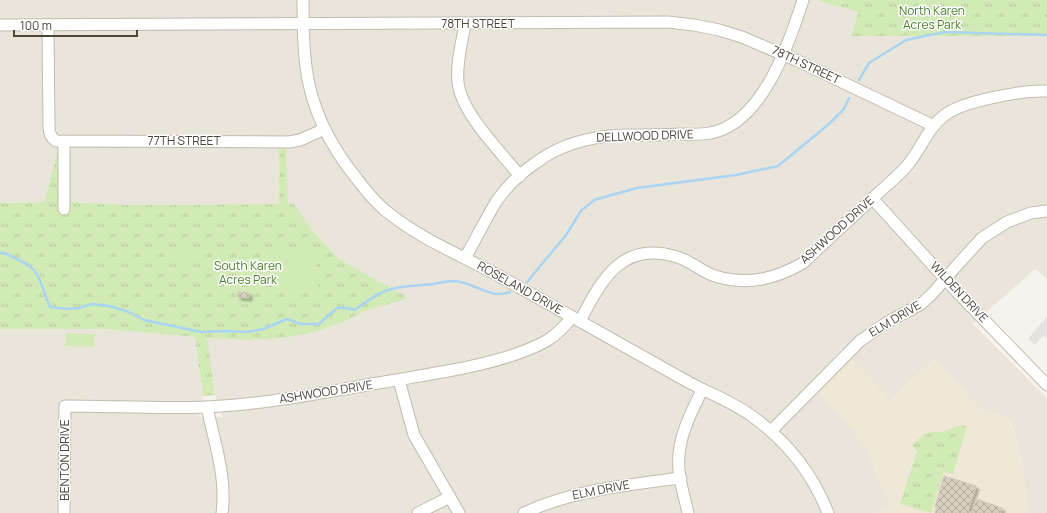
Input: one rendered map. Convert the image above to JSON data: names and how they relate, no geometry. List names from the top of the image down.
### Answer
{
  "streets": {
    "street": [
      "78TH STREET",
      "DELLWOOD DRIVE",
      "77TH STREET",
      "ASHWOOD DRIVE",
      "ROSELAND DRIVE",
      "WILDEN DRIVE",
      "ELM DRIVE",
      "BENTON DRIVE"
    ]
  },
  "crossings": [
    ["78TH STREET", "DELLWOOD DRIVE"],
    ["78TH STREET", "ASHWOOD DRIVE"],
    ["78TH STREET", "ROSELAND DRIVE"],
    ["DELLWOOD DRIVE", "ROSELAND DRIVE"],
    ["77TH STREET", "ROSELAND DRIVE"],
    ["ASHWOOD DRIVE", "ROSELAND DRIVE"],
    ["ASHWOOD DRIVE", "WILDEN DRIVE"],
    ["ASHWOOD DRIVE", "BENTON DRIVE"],
    ["ROSELAND DRIVE", "ELM DRIVE"],
    ["WILDEN DRIVE", "ELM DRIVE"]
  ],
  "parks": ["North Karen Acres Park", "South Karen Acres Park"],
  "scale_bar": "100 m"
}
